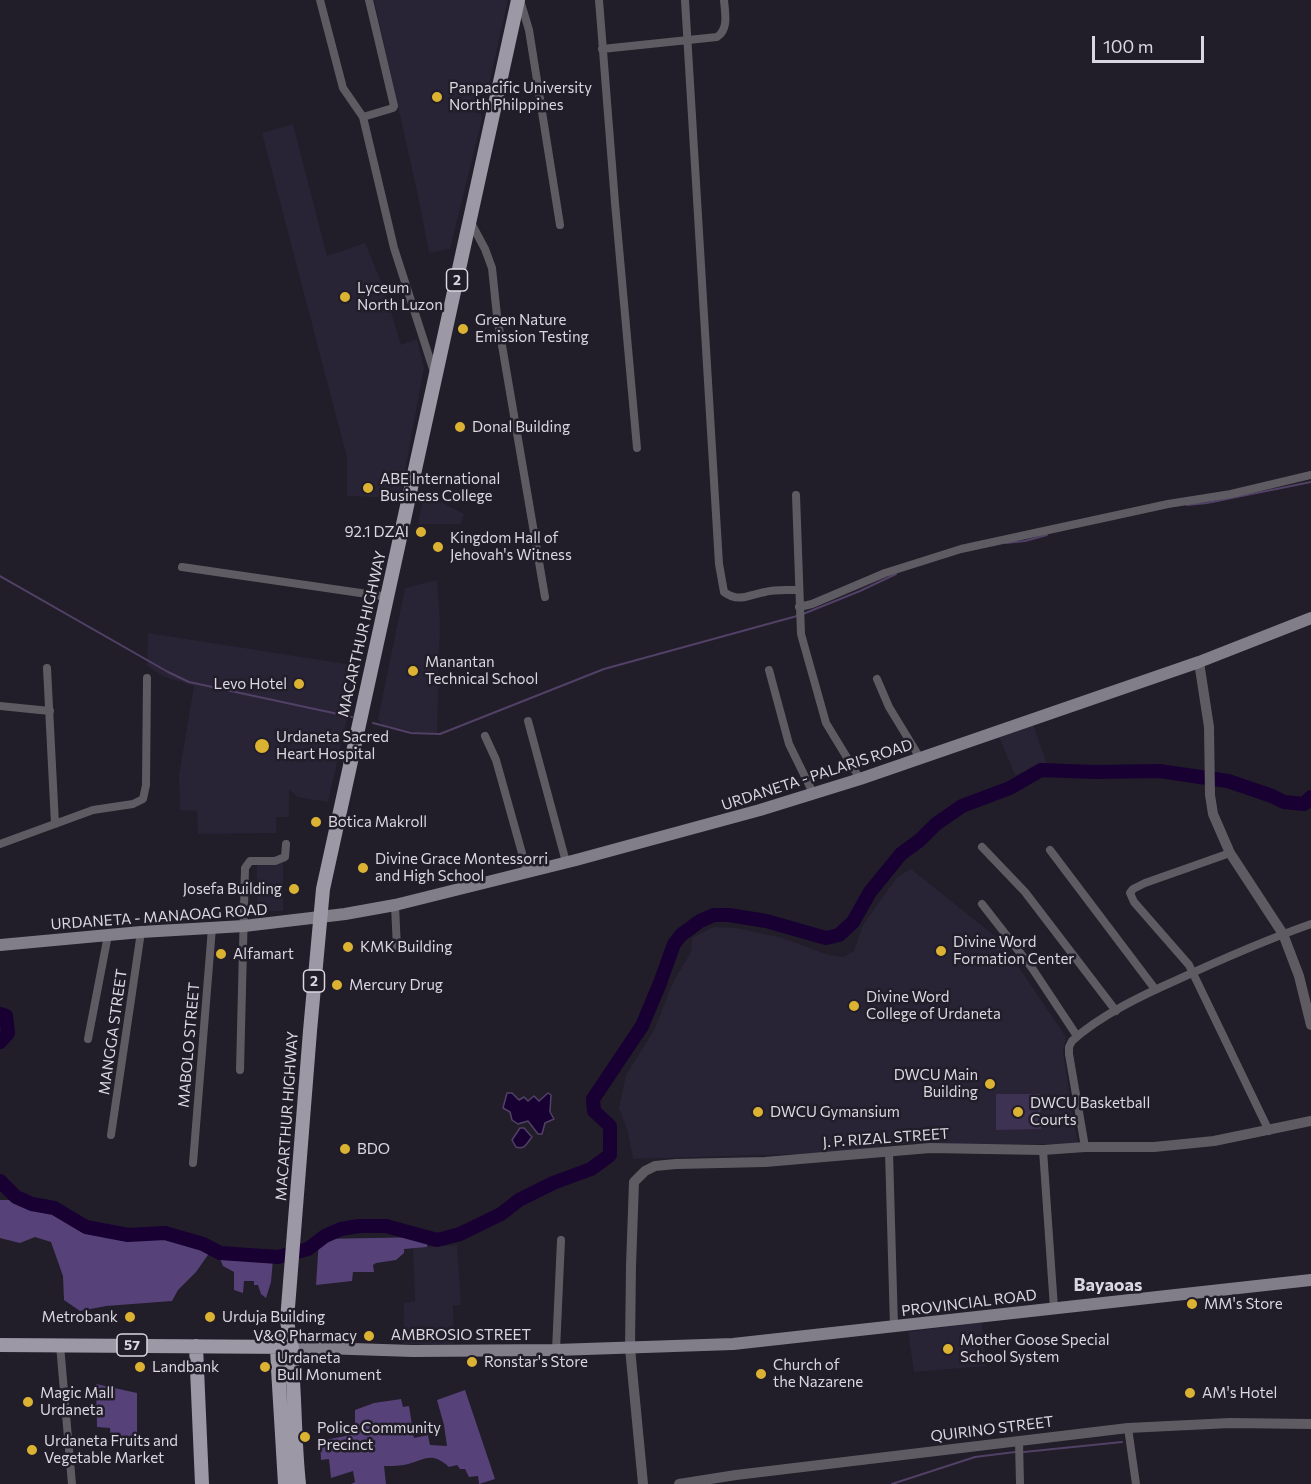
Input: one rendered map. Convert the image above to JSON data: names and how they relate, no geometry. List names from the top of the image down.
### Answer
{
  "streets": {
    "main road": [
      "2",
      "MACARTHUR HIGHWAY",
      "URDANETA - PALARIS ROAD",
      "URDANETA - MANAOAG ROAD",
      "PROVINCIAL ROAD",
      "AMBROSIO STREET",
      "57"
    ],
    "street": [
      "MANGGA STREET",
      "MABOLO STREET",
      "J. P. RIZAL STREET",
      "QUIRINO STREET"
    ]
  },
  "crossings": [
    ["MACARTHUR HIGHWAY", "URDANETA - PALARIS ROAD"],
    ["MACARTHUR HIGHWAY", "URDANETA - MANAOAG ROAD"],
    ["MACARTHUR HIGHWAY", "AMBROSIO STREET"],
    ["URDANETA - PALARIS ROAD", "URDANETA - MANAOAG ROAD"],
    ["URDANETA - MANAOAG ROAD", "MANGGA STREET"],
    ["URDANETA - MANAOAG ROAD", "MABOLO STREET"],
    ["J. P. RIZAL STREET", "PROVINCIAL ROAD"],
    ["J. P. RIZAL STREET", "AMBROSIO STREET"],
    ["PROVINCIAL ROAD", "AMBROSIO STREET"]
  ],
  "districts": ["Bayaoas"],
  "places": [
    "Panpacific University North Philppines",
    "Lyceum North Luzon",
    "Green Nature Emission Testing",
    "Donal Building",
    "ABE International Business College",
    "92.1 DZAI",
    "Kingdom Hall of Jehovah's Witness",
    "Manantan Technical School",
    "Levo Hotel",
    "Urdaneta Sacred Heart Hospital",
    "Botica Makroll",
    "Divine Grace Montessorri and High School",
    "Josefa Building",
    "KMK Building",
    "Divine Word Formation Center",
    "Alfamart",
    "Mercury Drug",
    "Divine Word College of Urdaneta",
    "DWCU Main Building",
    "DWCU Gymansium",
    "DWCU Basketball Courts",
    "BDO",
    "MM's Store",
    "Metrobank",
    "Urduja Building",
    "V&Q Pharmacy",
    "Mother Goose Special School System",
    "Ronstar's Store",
    "Landbank",
    "Urdaneta Bull Monument",
    "Church of the Nazarene",
    "AM's Hotel",
    "Magic Mall Urdaneta",
    "Police Community Precinct",
    "Urdaneta Fruits and Vegetable Market"
  ],
  "scale_bar": "100 m"
}
